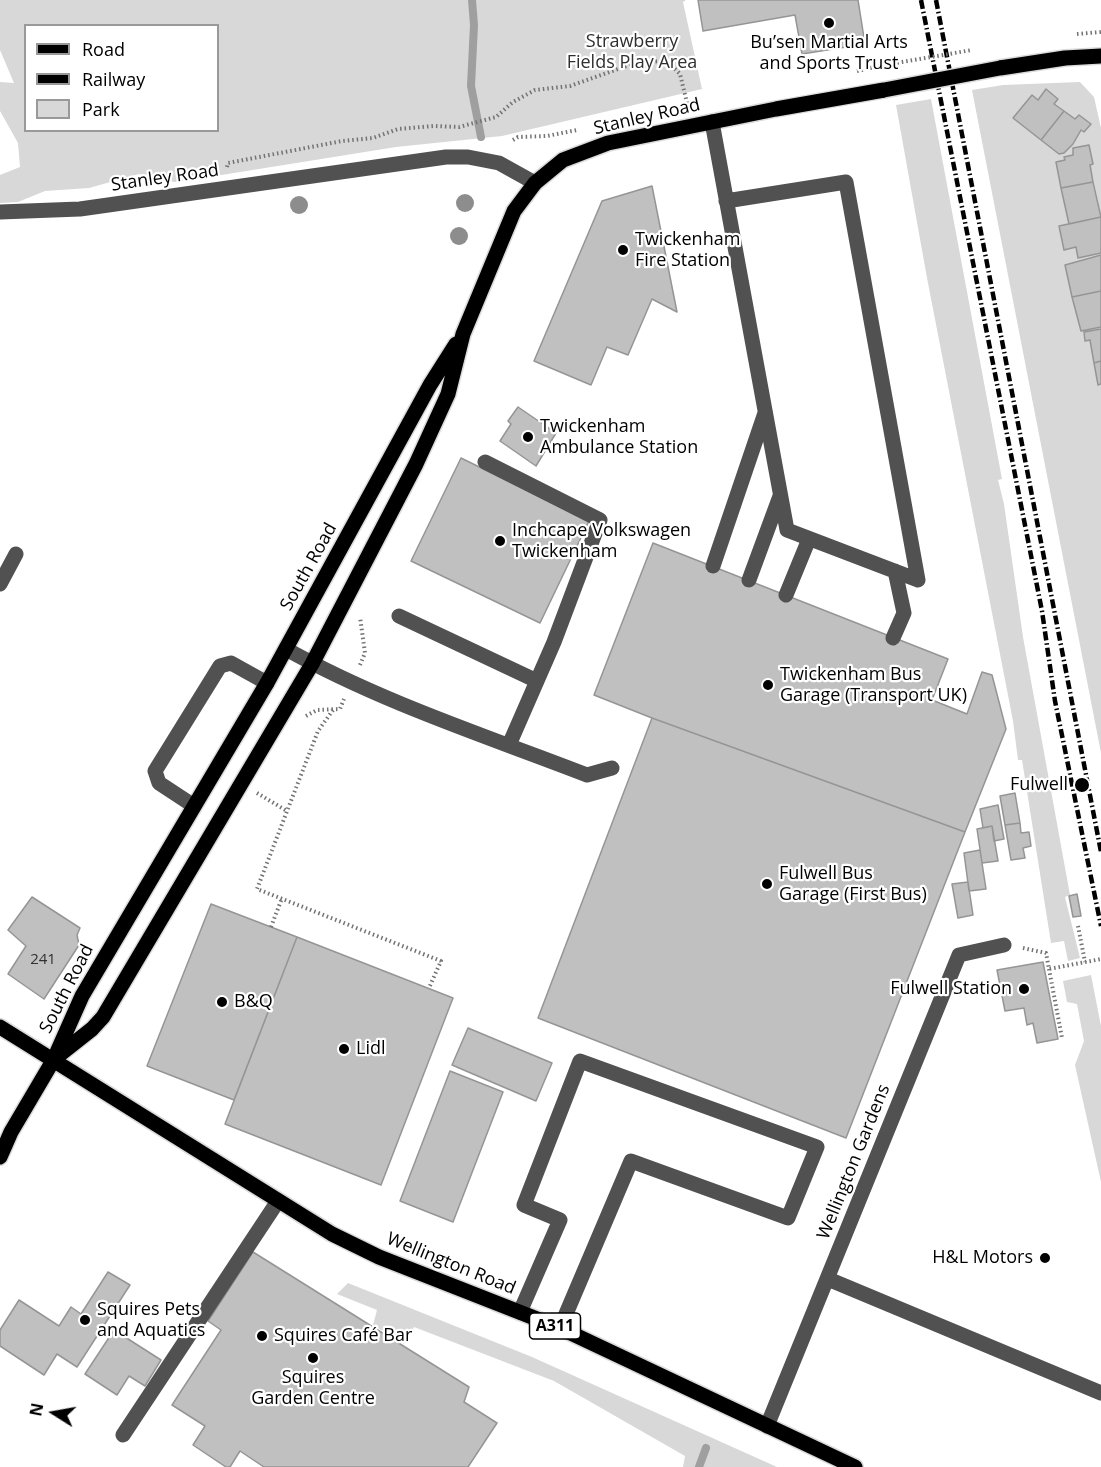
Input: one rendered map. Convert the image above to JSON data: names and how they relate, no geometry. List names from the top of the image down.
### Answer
{
  "streets": {
    "main road": [
      "Stanley Road",
      "South Road",
      "Wellington Road",
      "A311"
    ],
    "street": ["Wellington Gardens"]
  },
  "crossings": [
    ["Stanley Road", "South Road"],
    ["South Road", "Wellington Road"],
    ["South Road", "A311"],
    ["Wellington Gardens", "Wellington Road"],
    ["Wellington Road", "A311"]
  ],
  "parks": ["Strawberry Fields Play Area"],
  "places": [
    "Bu’sen Martial Arts and Sports Trust",
    "Twickenham Fire Station",
    "Twickenham Ambulance Station",
    "Inchcape Volkswagen Twickenham",
    "Twickenham Bus Garage (Transport UK)",
    "Fulwell",
    "Fulwell Bus Garage (First Bus)",
    "Fulwell Station",
    "B&Q",
    "Lidl",
    "H&L Motors",
    "Squires Pets and Aquatics",
    "Squires Café Bar",
    "Squires Garden Centre"
  ],
  "house_numbers": ["241"],
  "legend": ["Road", "Railway", "Park"],
  "north": "left"
}
